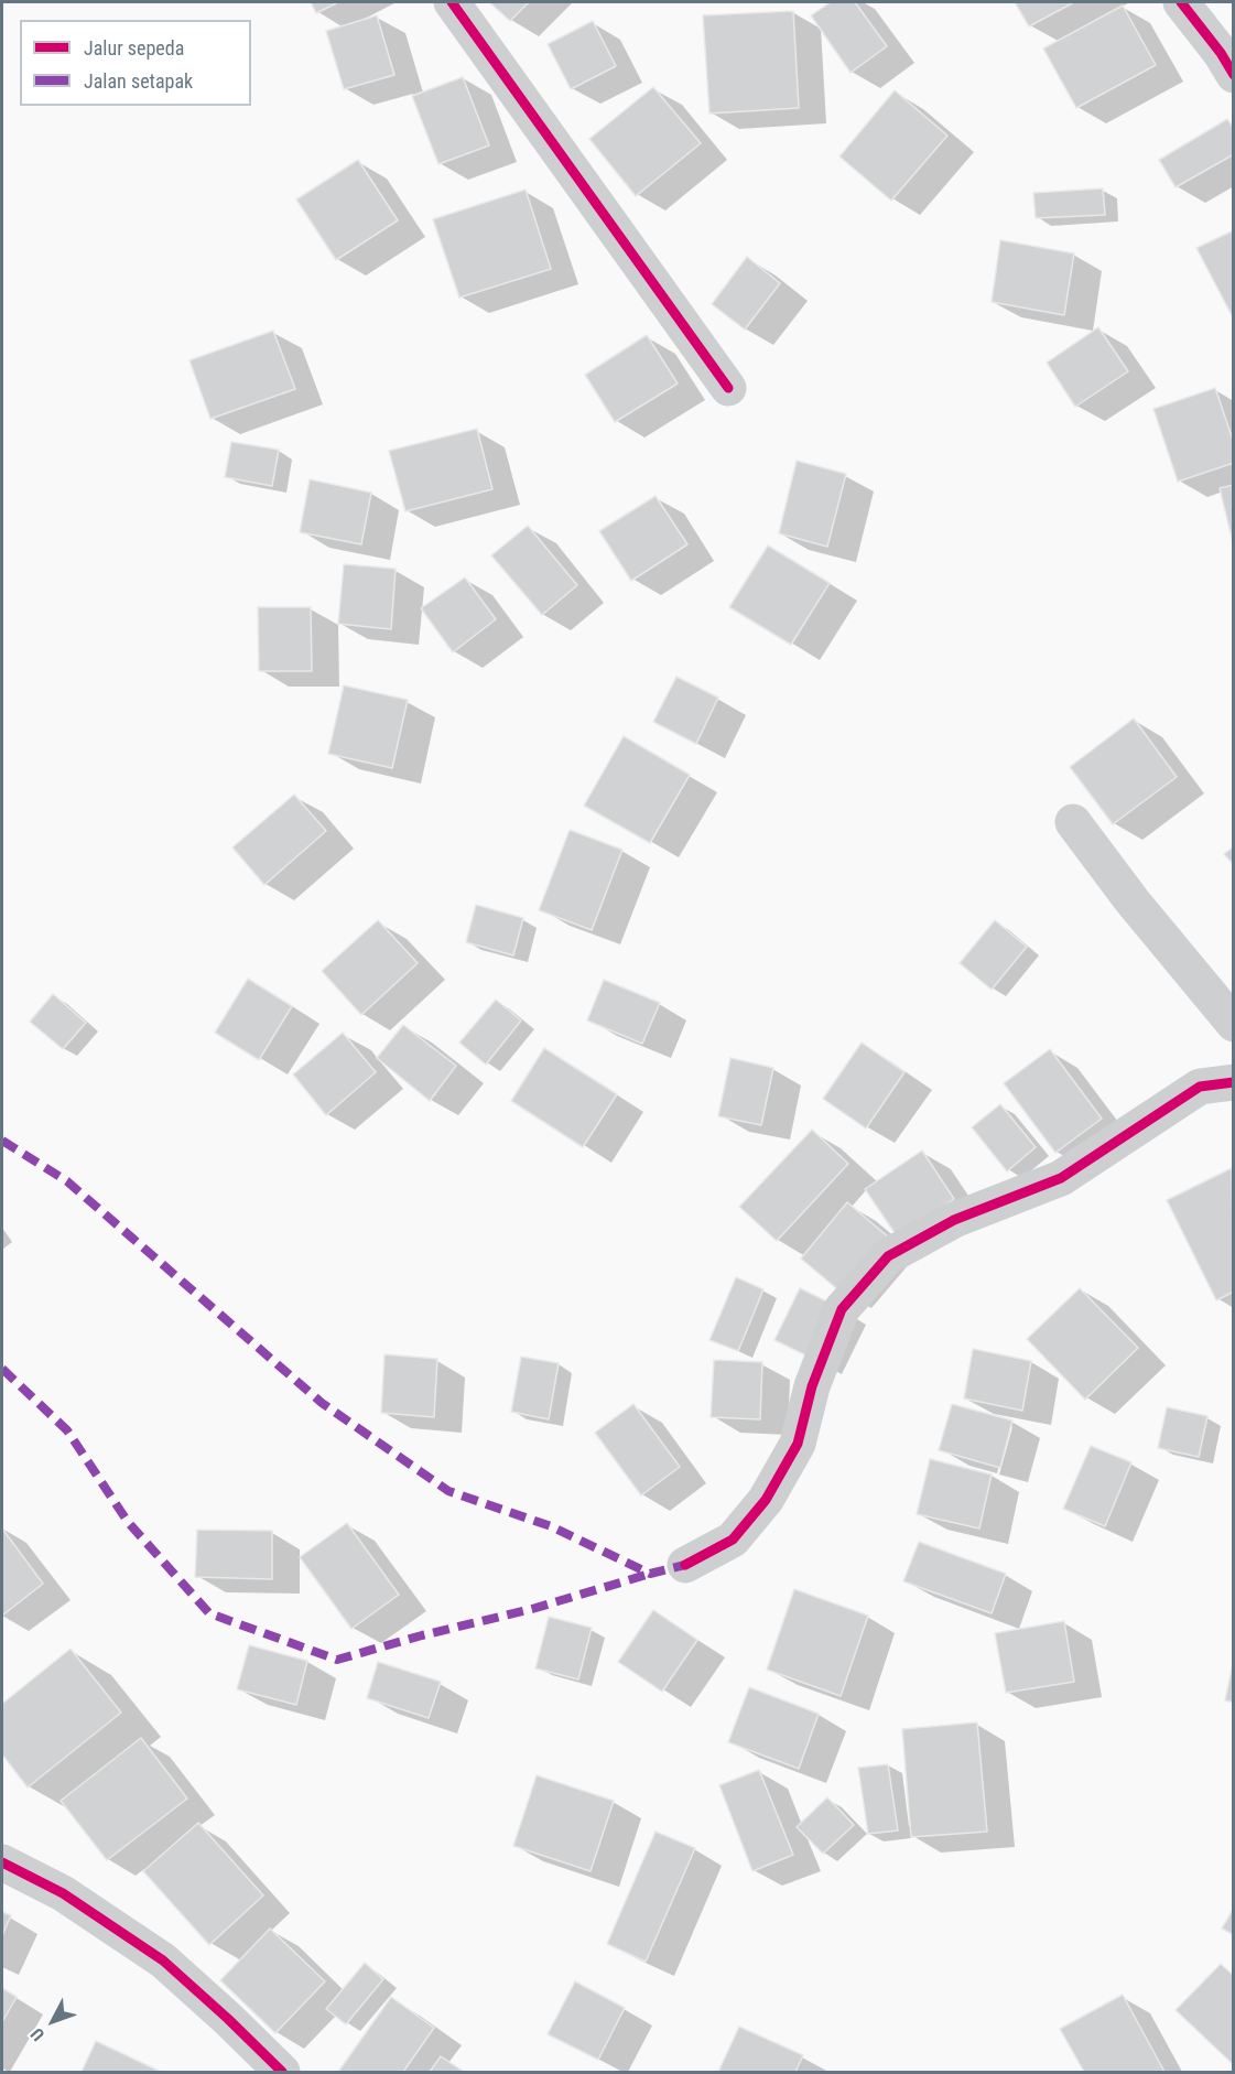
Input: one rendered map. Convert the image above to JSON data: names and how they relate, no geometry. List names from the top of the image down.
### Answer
{
  "legend": ["Jalur sepeda", "Jalan setapak"],
  "north": "bottom left"
}
